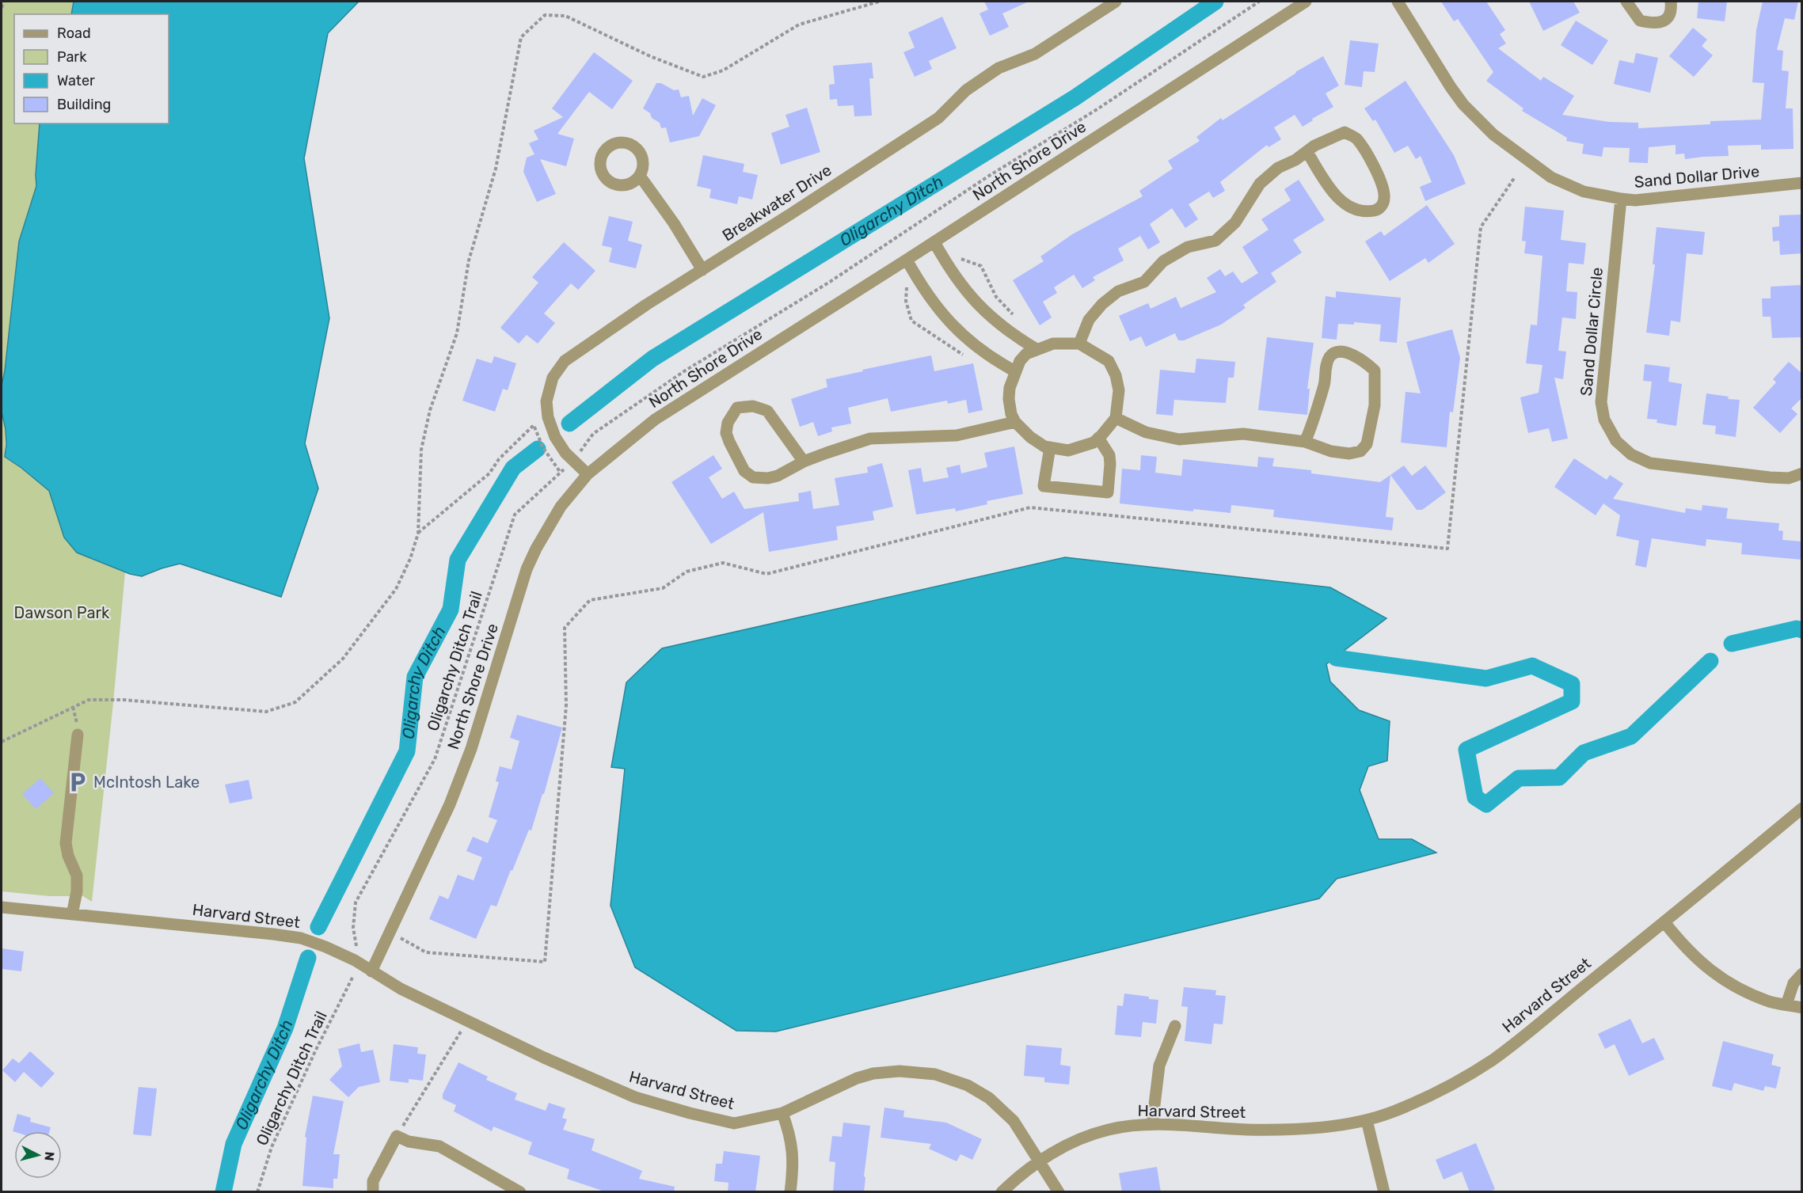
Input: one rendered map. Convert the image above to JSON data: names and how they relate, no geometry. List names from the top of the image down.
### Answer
{
  "streets": {
    "street": [
      "North Shore Drive",
      "Sand Dollar Drive",
      "Breakwater Drive",
      "Sand Dollar Circle",
      "Harvard Street"
    ],
    "path": ["Oligarchy Ditch Trail"]
  },
  "crossings": [
    ["North Shore Drive", "Breakwater Drive"],
    ["North Shore Drive", "Harvard Street"],
    ["Sand Dollar Drive", "Sand Dollar Circle"],
    ["Breakwater Drive", "Oligarchy Ditch Trail"]
  ],
  "water": ["Oligarchy Ditch"],
  "parks": ["Dawson Park"],
  "places": {
    "parking": ["McIntosh Lake"]
  },
  "legend": [
    "Road",
    "Park",
    "Water",
    "Building"
  ],
  "north": "right"
}
